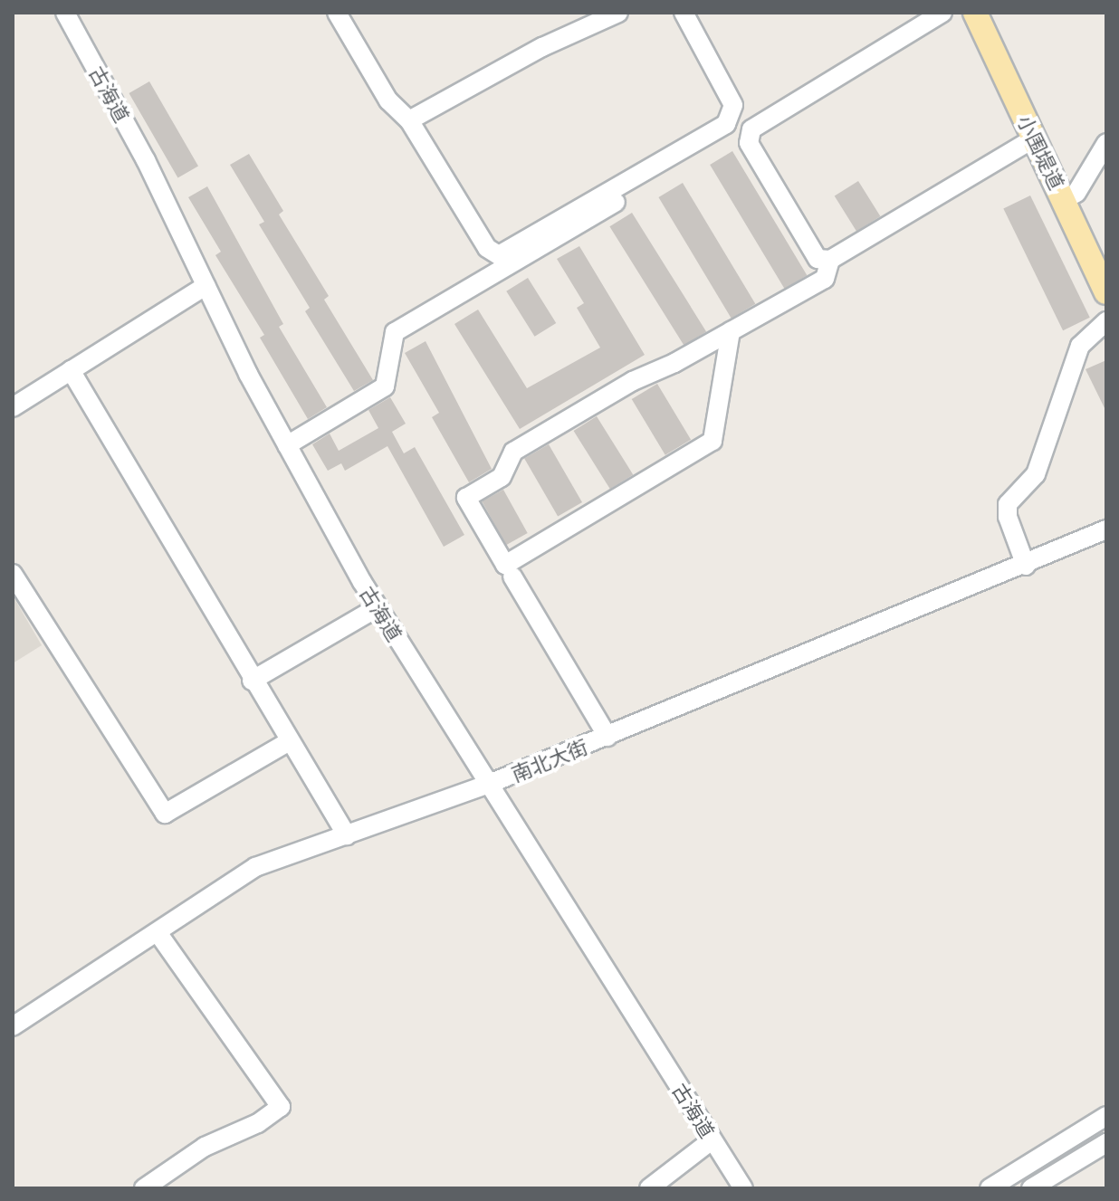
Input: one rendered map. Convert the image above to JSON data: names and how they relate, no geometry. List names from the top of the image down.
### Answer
{
  "streets": {
    "main road": ["小围堤道"],
    "street": ["古海道", "南北大街"]
  },
  "crossings": [
    ["古海道", "南北大街"]
  ]
}
